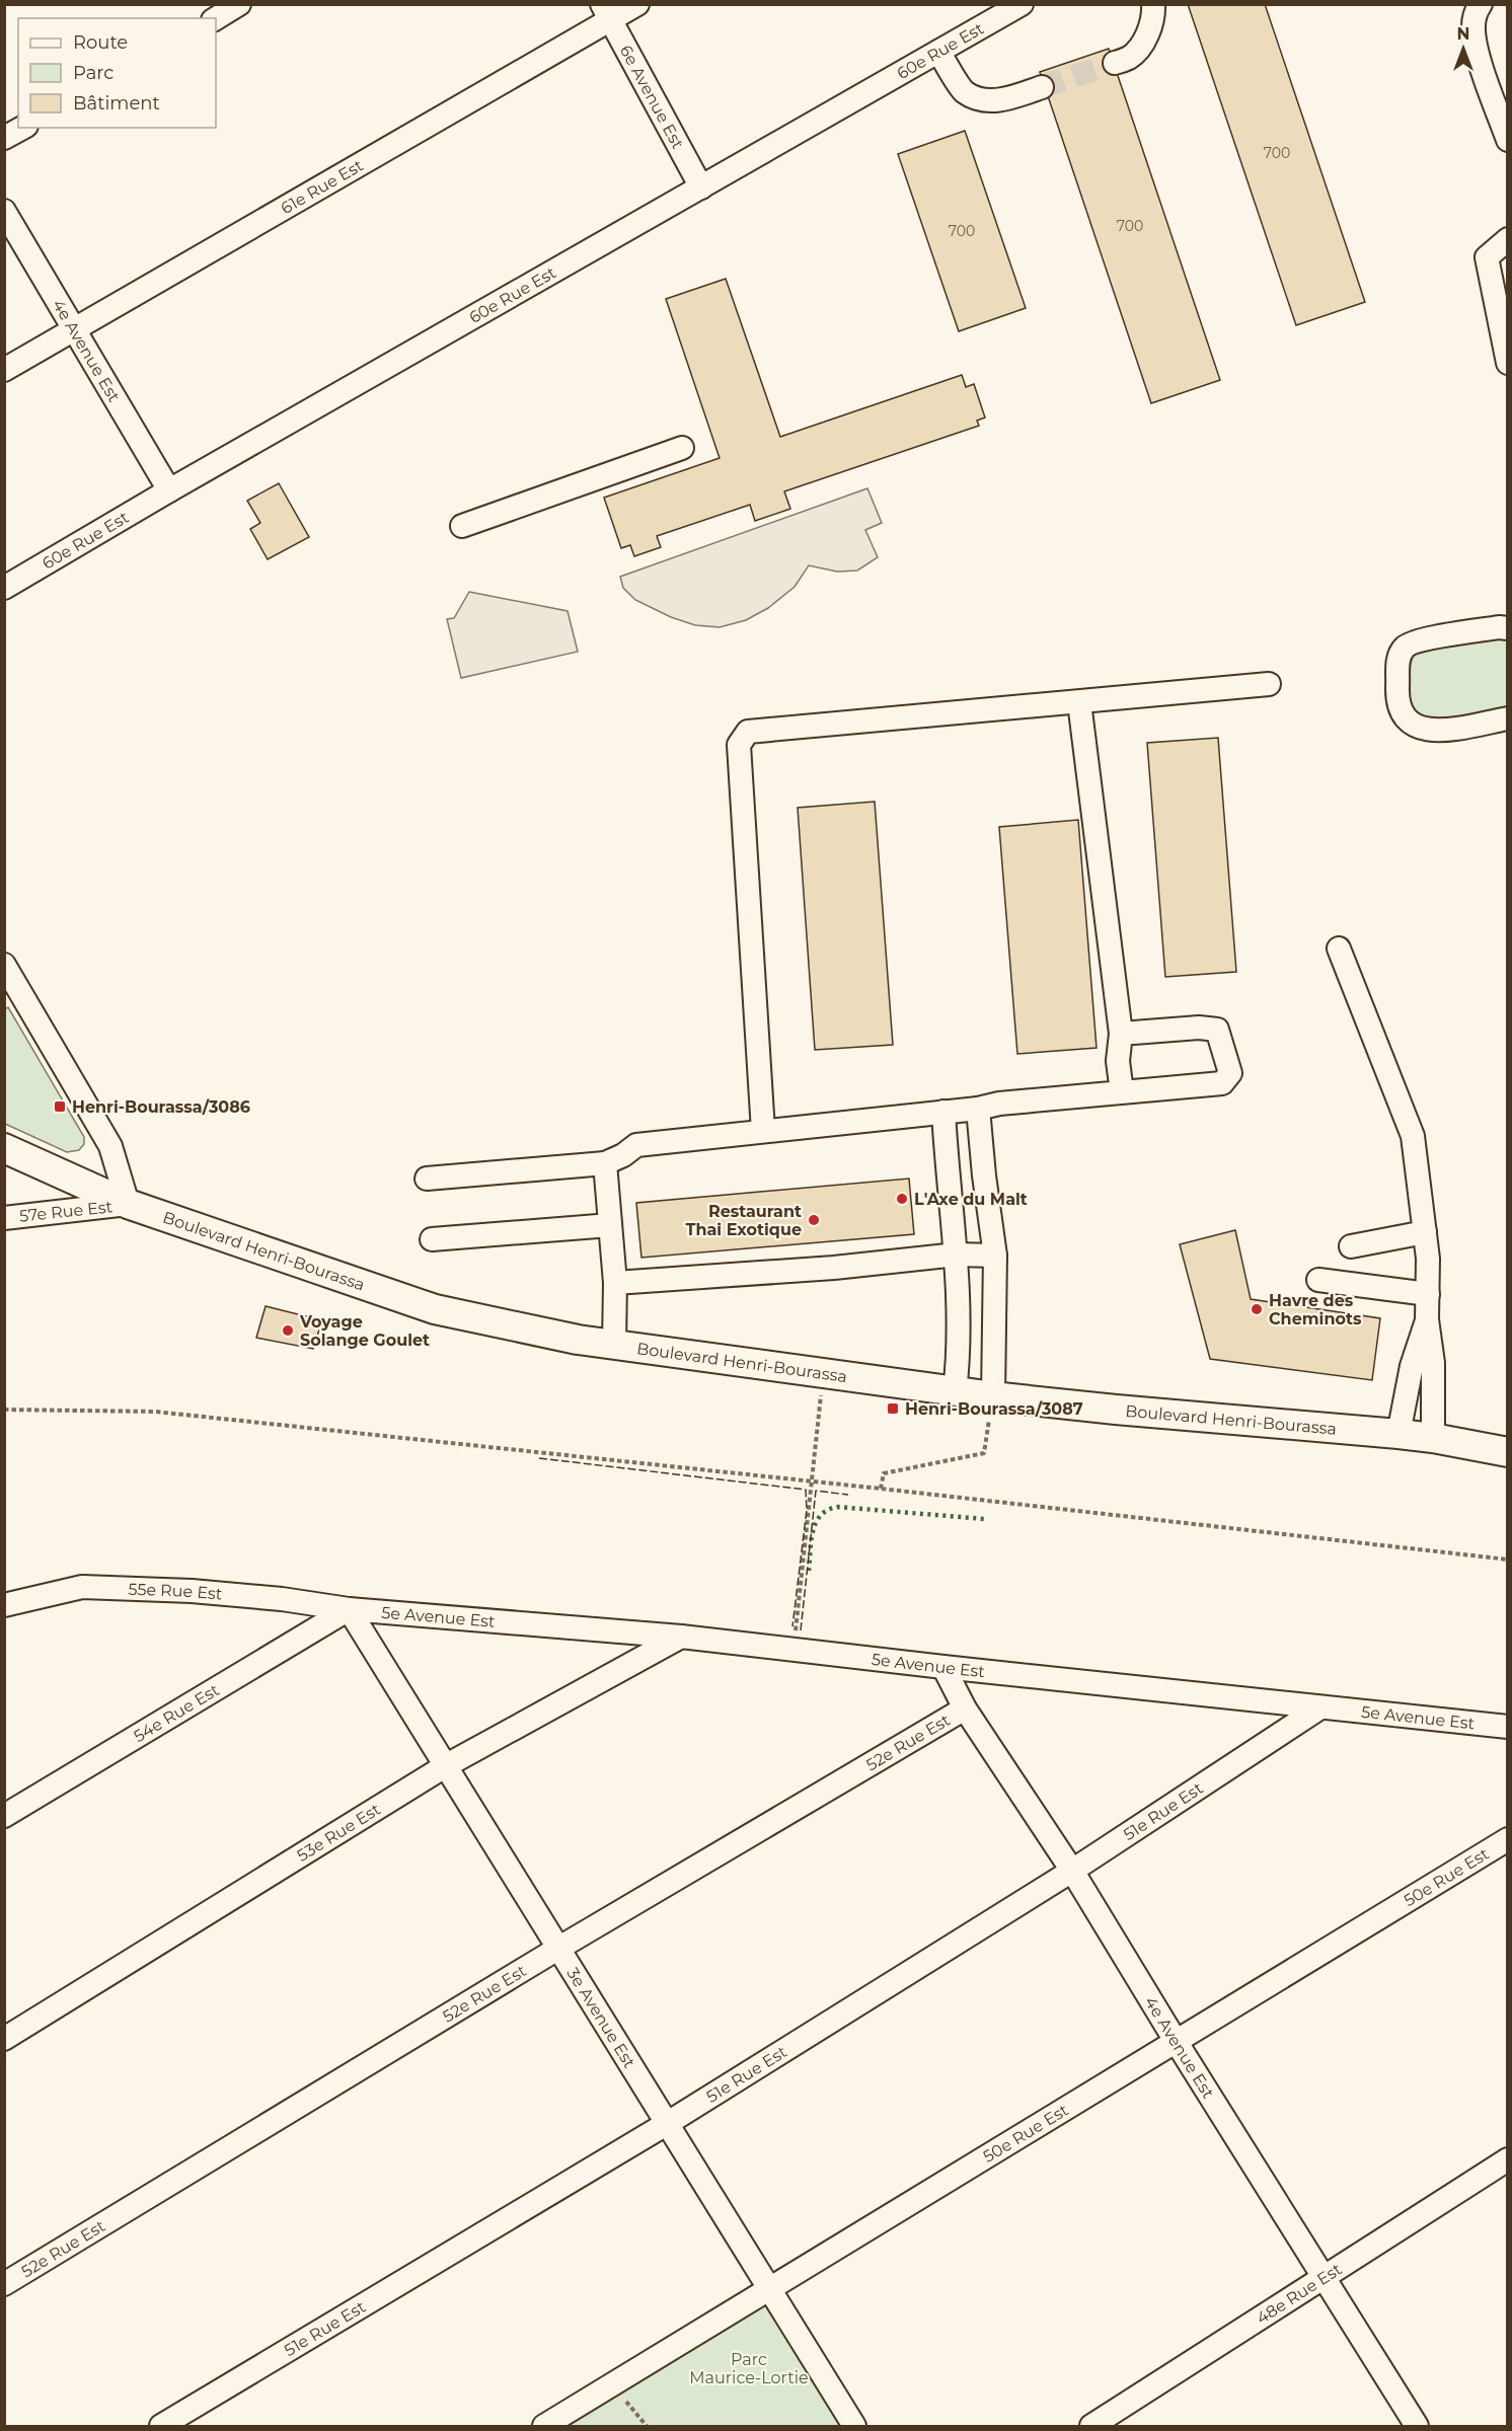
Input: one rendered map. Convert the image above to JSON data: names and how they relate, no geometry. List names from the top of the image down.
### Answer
{
  "streets": {
    "main road": ["Boulevard Henri-Bourassa"],
    "street": [
      "60e Rue Est",
      "6e Avenue Est",
      "61e Rue Est",
      "4e Avenue Est",
      "57e Rue Est",
      "55e Rue Est",
      "5e Avenue Est",
      "54e Rue Est",
      "52e Rue Est",
      "51e Rue Est",
      "53e Rue Est",
      "50e Rue Est",
      "3e Avenue Est",
      "48e Rue Est"
    ]
  },
  "crossings": [
    ["60e Rue Est", "6e Avenue Est"],
    ["60e Rue Est", "4e Avenue Est"],
    ["6e Avenue Est", "61e Rue Est"],
    ["61e Rue Est", "4e Avenue Est"],
    ["4e Avenue Est", "5e Avenue Est"],
    ["4e Avenue Est", "52e Rue Est"],
    ["4e Avenue Est", "51e Rue Est"],
    ["4e Avenue Est", "50e Rue Est"],
    ["4e Avenue Est", "48e Rue Est"],
    ["57e Rue Est", "Boulevard Henri-Bourassa"],
    ["55e Rue Est", "5e Avenue Est"],
    ["55e Rue Est", "54e Rue Est"],
    ["55e Rue Est", "3e Avenue Est"],
    ["5e Avenue Est", "54e Rue Est"],
    ["5e Avenue Est", "51e Rue Est"],
    ["5e Avenue Est", "53e Rue Est"],
    ["5e Avenue Est", "3e Avenue Est"],
    ["54e Rue Est", "3e Avenue Est"],
    ["52e Rue Est", "3e Avenue Est"],
    ["51e Rue Est", "3e Avenue Est"],
    ["53e Rue Est", "3e Avenue Est"],
    ["50e Rue Est", "3e Avenue Est"]
  ],
  "parks": ["Parc Maurice-Lortie"],
  "places": {
    "transit": ["Henri-Bourassa/3086", "Henri-Bourassa/3087"],
    "other": [
      "L'Axe du Malt",
      "Restaurant Thai Exotique",
      "Havre des Cheminots",
      "Voyage Solange Goulet"
    ]
  },
  "house_numbers": ["700", "700", "700"],
  "legend": ["Route", "Parc", "Bâtiment"],
  "north": "top"
}
